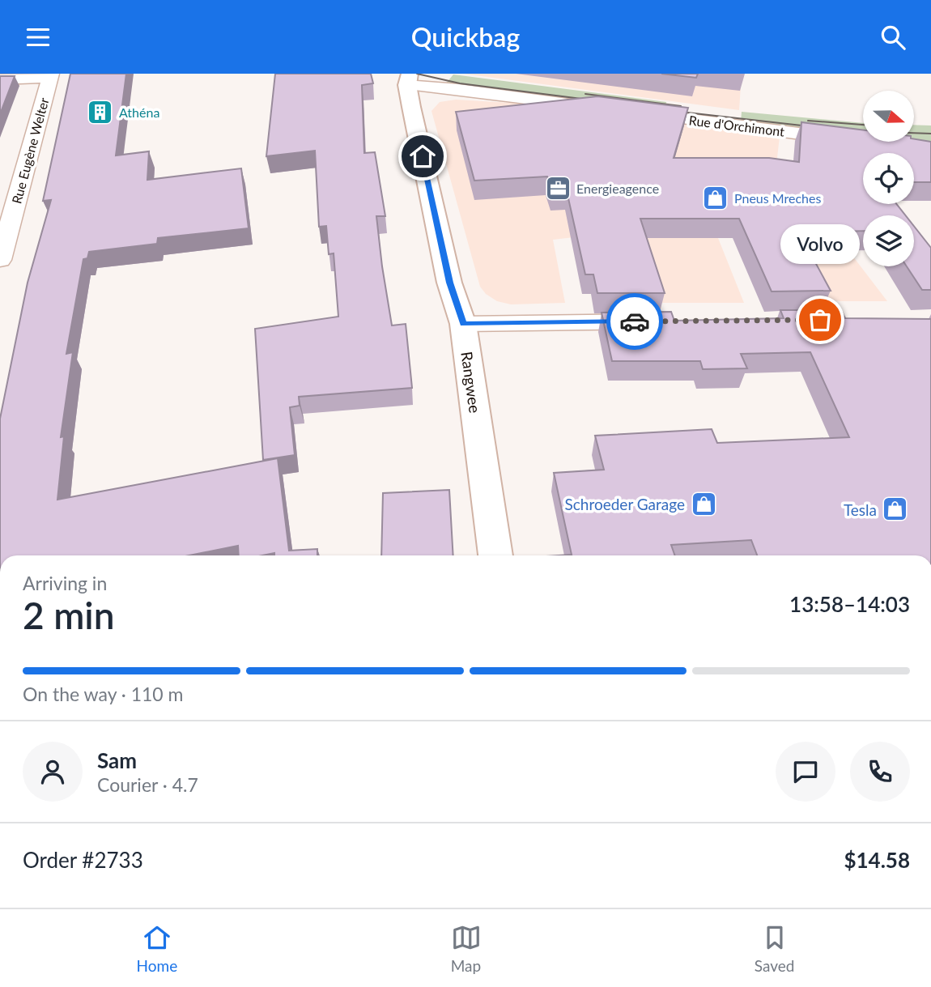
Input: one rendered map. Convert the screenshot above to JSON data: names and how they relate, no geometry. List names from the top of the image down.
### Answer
{
  "streets": {
    "street": ["Rue d'Orchimont", "Rue Eugène Welter", "Rangwee"]
  },
  "places": {
    "building": ["Athéna"],
    "office": ["Energieagence"],
    "shop": ["Pneus Mreches", "Schroeder Garage", "Tesla"],
    "other": ["Volvo"]
  },
  "north": "right",
  "page": {
    "header": "Quickbag",
    "bubble": "Volvo",
    "heading": ["2 min", "Arriving in", "13:58–14:03"],
    "panel": [
      "Sam",
      "Courier · 4.7",
      "Order #2733",
      "$14.58"
    ],
    "bar": "On the way · 110 m",
    "tabs": ["Home", "Map", "Saved"]
  }
}
